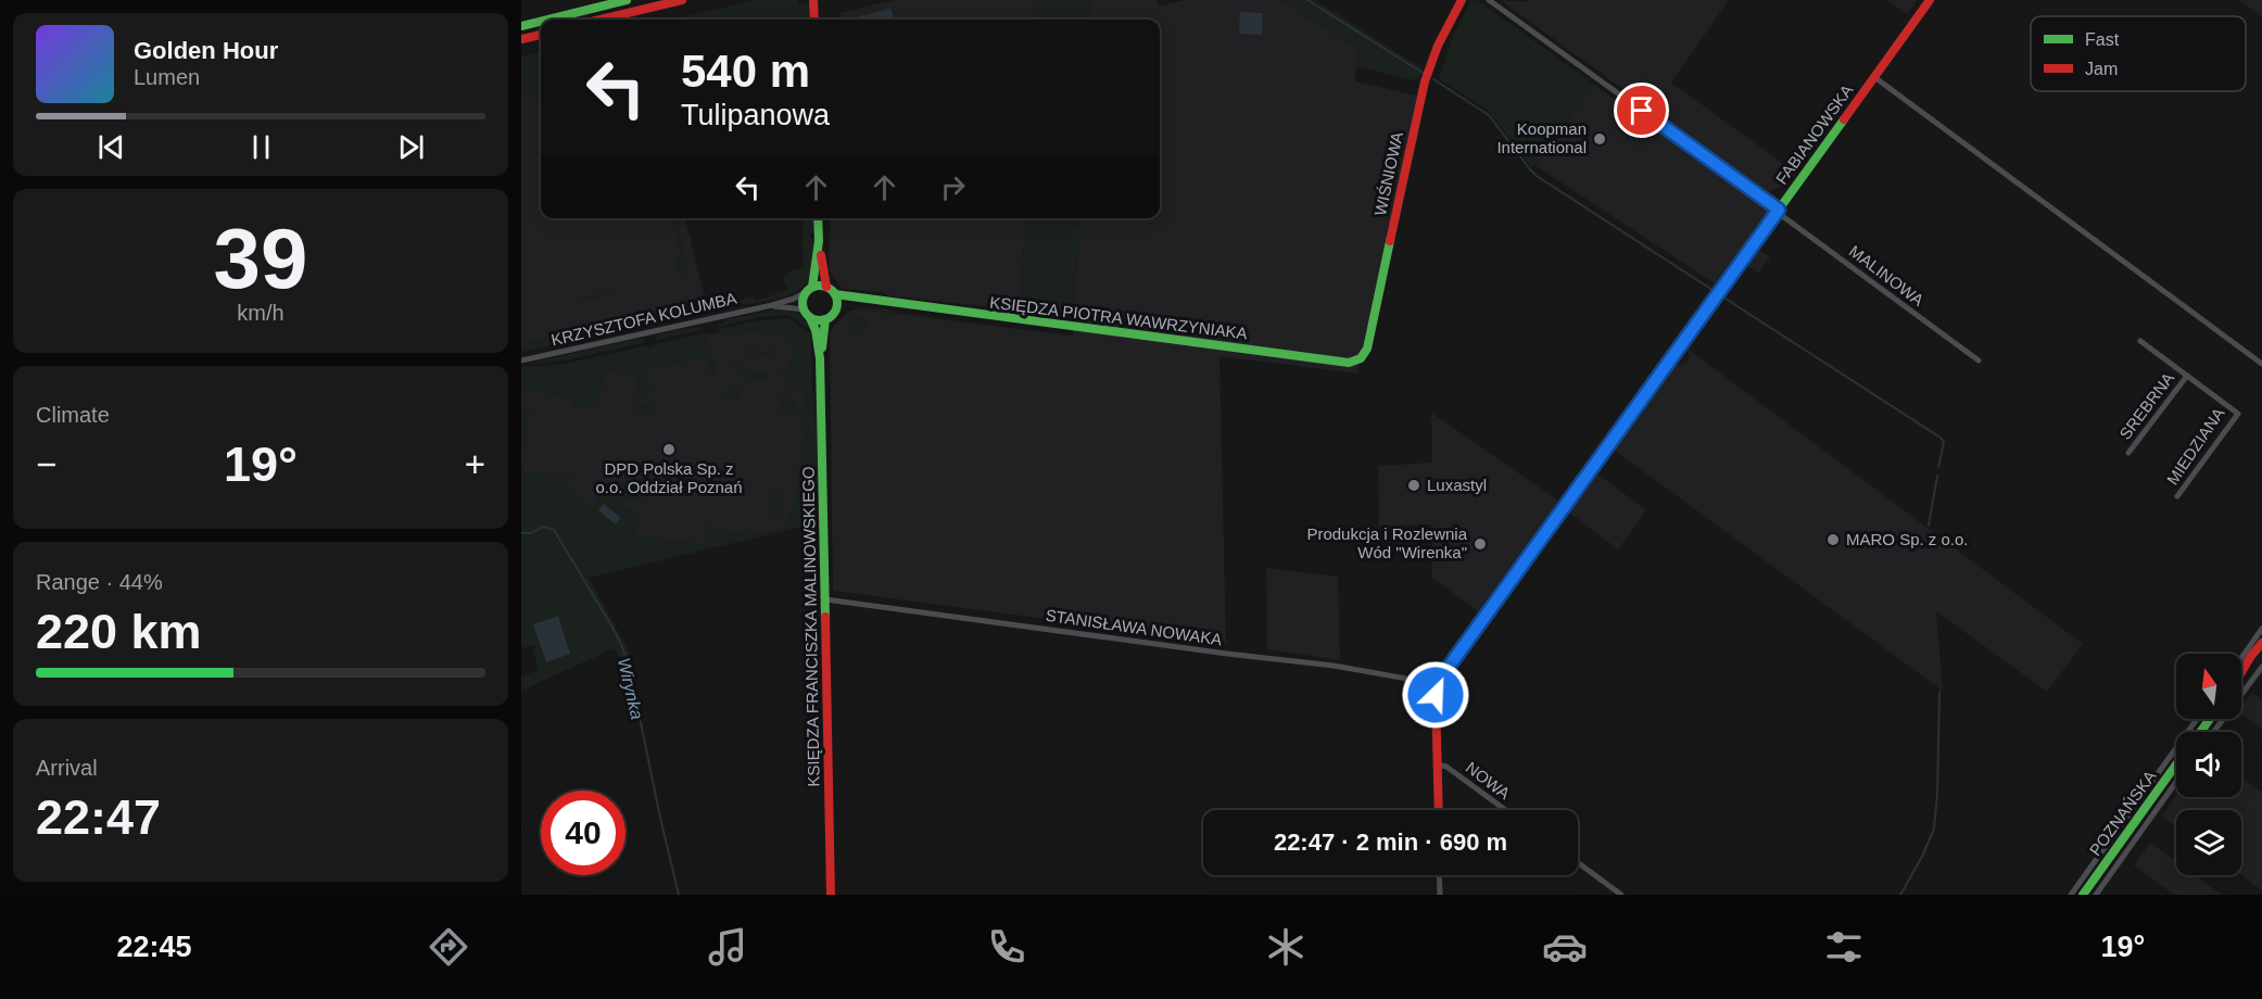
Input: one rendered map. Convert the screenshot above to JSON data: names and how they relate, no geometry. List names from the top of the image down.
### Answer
{
  "streets": {
    "main road": [
      "FABIANOWSKA",
      "WIŚNIOWA",
      "KSIĘDZA PIOTRA WAWRZYNIAKA",
      "KSIĘDZA FRANCISZKA MALINOWSKIEGO",
      "POZNAŃSKA"
    ],
    "street": [
      "MALINOWA",
      "KRZYSZTOFA KOLUMBA",
      "SREBRNA",
      "MIEDZIANA",
      "STANISŁAWA NOWAKA",
      "NOWA"
    ]
  },
  "crossings": [
    ["FABIANOWSKA", "MALINOWA"],
    ["FABIANOWSKA", "STANISŁAWA NOWAKA"],
    ["WIŚNIOWA", "KSIĘDZA PIOTRA WAWRZYNIAKA"],
    ["KSIĘDZA PIOTRA WAWRZYNIAKA", "KRZYSZTOFA KOLUMBA"],
    ["KSIĘDZA PIOTRA WAWRZYNIAKA", "KSIĘDZA FRANCISZKA MALINOWSKIEGO"],
    ["KRZYSZTOFA KOLUMBA", "KSIĘDZA FRANCISZKA MALINOWSKIEGO"],
    ["SREBRNA", "MIEDZIANA"],
    ["KSIĘDZA FRANCISZKA MALINOWSKIEGO", "STANISŁAWA NOWAKA"]
  ],
  "water": ["Wirynka"],
  "places": [
    "Koopman International",
    "DPD Polska Sp. z o.o. Oddział Poznań",
    "Luxastyl",
    "MARO Sp. z o.o.",
    "Produkcja i Rozlewnia Wód \"Wirenka\""
  ],
  "legend": ["Fast", "Jam"],
  "north": "top",
  "page": {
    "turn": ["540 m", "Tulipanowa"],
    "song": ["Golden Hour", "Lumen"],
    "tile": [
      ["39", "km/h"],
      "Climate",
      ["Range · 44%", "220 km"],
      ["Arrival", "22:47"]
    ],
    "heat": ["−", "19°", "+"],
    "limit": "40",
    "trip": "22:47 · 2 min · 690 m",
    "tabs": ["22:45", "19°"]
  }
}
